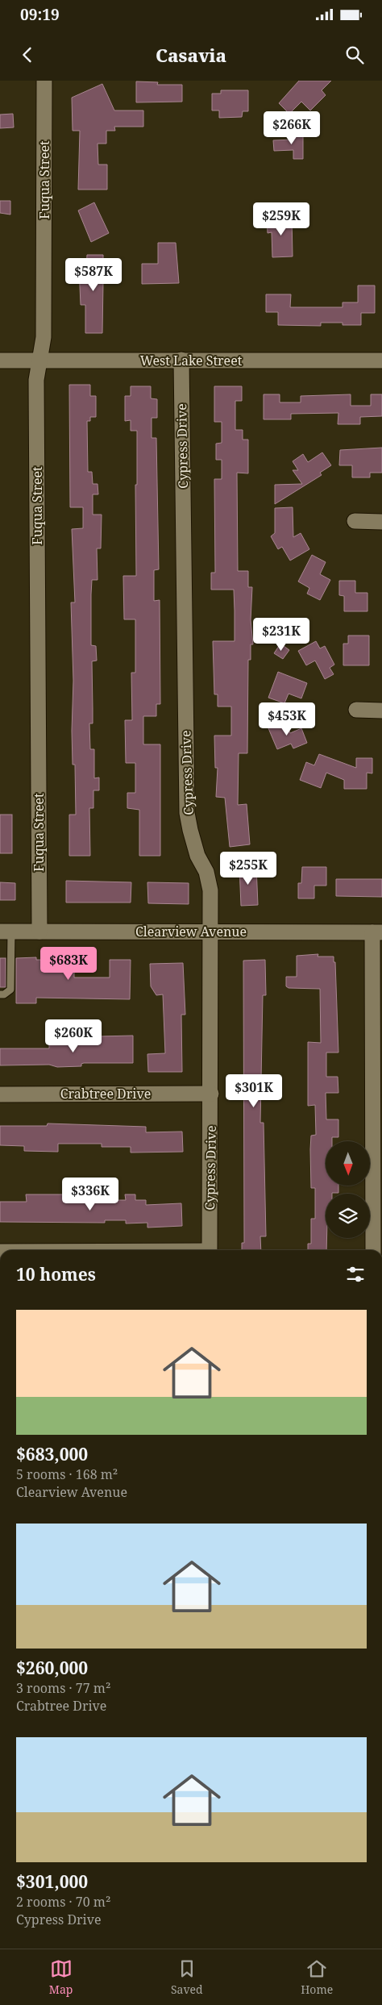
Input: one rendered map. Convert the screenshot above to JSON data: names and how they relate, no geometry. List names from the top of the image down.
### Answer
{
  "streets": {
    "street": [
      "Fuqua Street",
      "West Lake Street",
      "Cypress Drive",
      "Clearview Avenue",
      "Crabtree Drive"
    ]
  },
  "crossings": [
    ["Fuqua Street", "West Lake Street"],
    ["Fuqua Street", "Clearview Avenue"],
    ["West Lake Street", "Cypress Drive"],
    ["Cypress Drive", "Clearview Avenue"],
    ["Cypress Drive", "Crabtree Drive"]
  ],
  "north": "bottom",
  "page": {
    "status": "09:19",
    "header": "Casavia",
    "price": [
      "$266K",
      "$259K",
      "$587K",
      "$231K",
      "$453K",
      "$255K",
      "$683K",
      "$260K",
      "$301K",
      "$336K"
    ],
    "heading": "10 homes",
    "list": [
      {
        "name": "$683,000",
        "note": "5 rooms · 168 m² · Clearview Avenue"
      },
      {
        "name": "$260,000",
        "note": "3 rooms · 77 m² · Crabtree Drive"
      },
      {
        "name": "$301,000",
        "note": "2 rooms · 70 m² · Cypress Drive"
      }
    ],
    "tabs": ["Map", "Saved", "Home"]
  }
}
